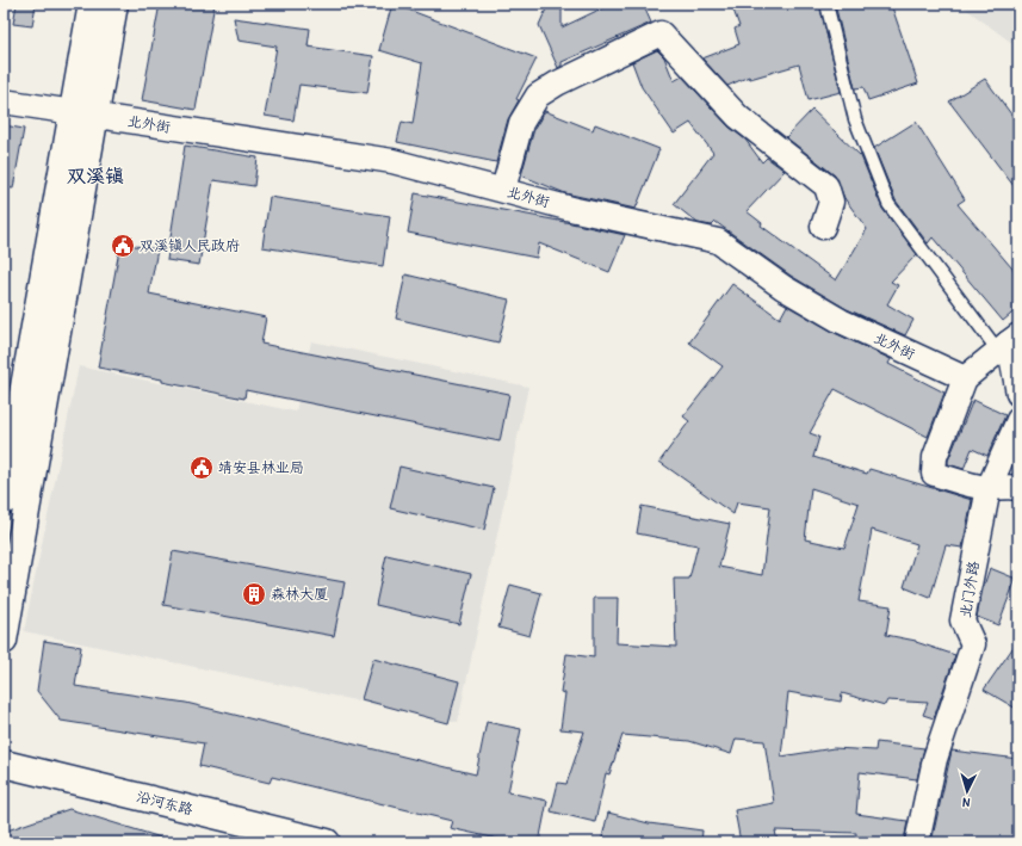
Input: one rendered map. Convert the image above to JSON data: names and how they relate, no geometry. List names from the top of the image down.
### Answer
{
  "streets": {
    "main road": ["沿河东路"],
    "street": ["北外街", "北门外路"]
  },
  "districts": ["双溪镇"],
  "places": {
    "public building": ["双溪镇人民政府", "靖安县林业局"],
    "building": ["森林大厦"]
  },
  "north": "bottom"
}
